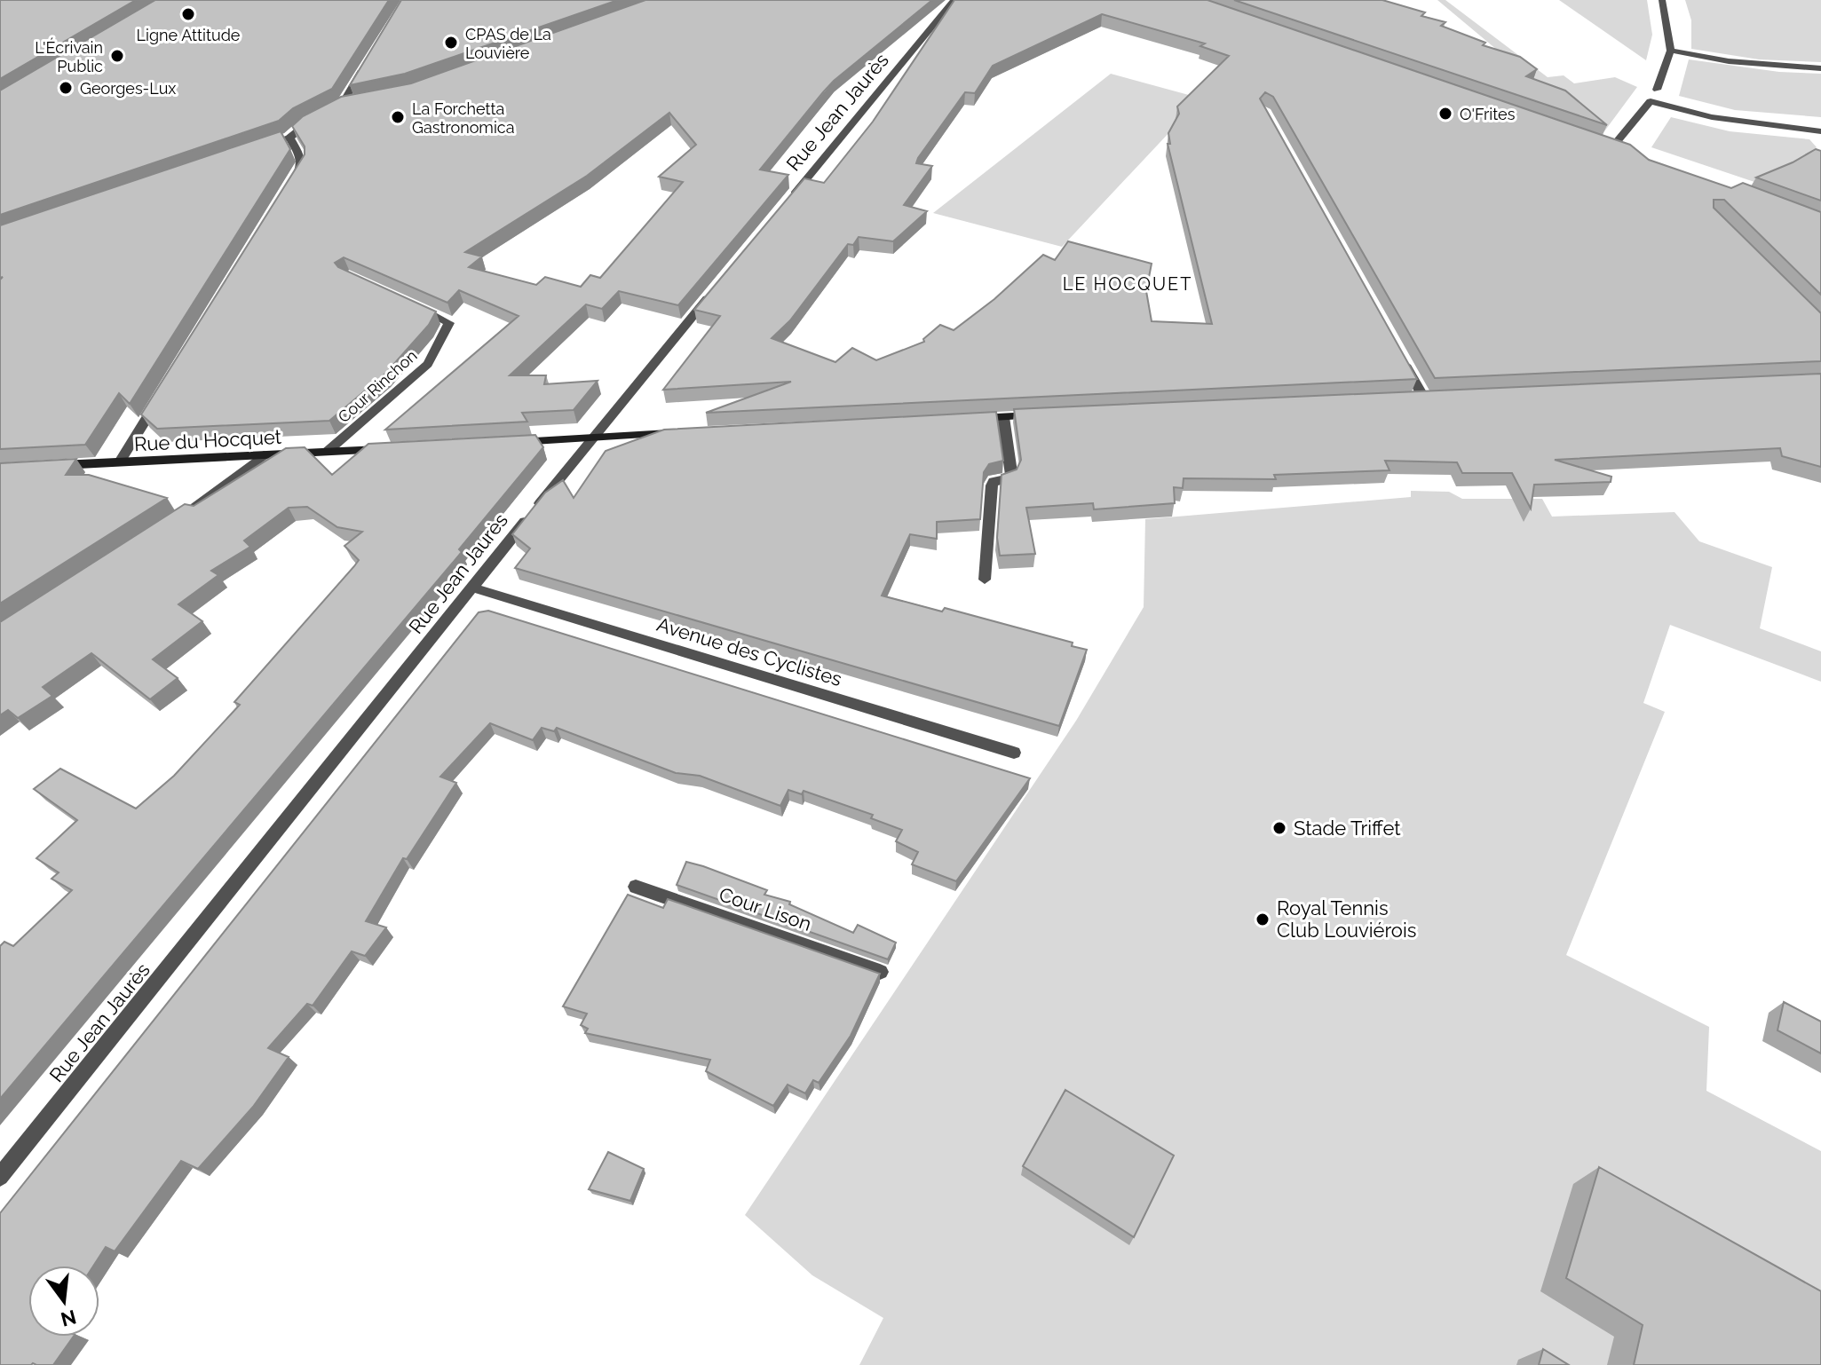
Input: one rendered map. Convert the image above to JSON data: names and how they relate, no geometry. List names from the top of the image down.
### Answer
{
  "streets": {
    "street": [
      "Rue Jean Jaurès",
      "Cour Rinchon",
      "Rue du Hocquet",
      "Avenue des Cyclistes",
      "Cour Lison"
    ]
  },
  "crossings": [
    ["Rue Jean Jaurès", "Avenue des Cyclistes"],
    ["Cour Rinchon", "Rue du Hocquet"]
  ],
  "districts": ["LE HOCQUET"],
  "places": [
    "Ligne Attitude",
    "CPAS de La Louvière",
    "L'Écrivain Public",
    "Georges-Lux",
    "O'Frites",
    "La Forchetta Gastronomica",
    "Stade Triffet",
    "Royal Tennis Club Louviérois"
  ],
  "north": "bottom"
}
